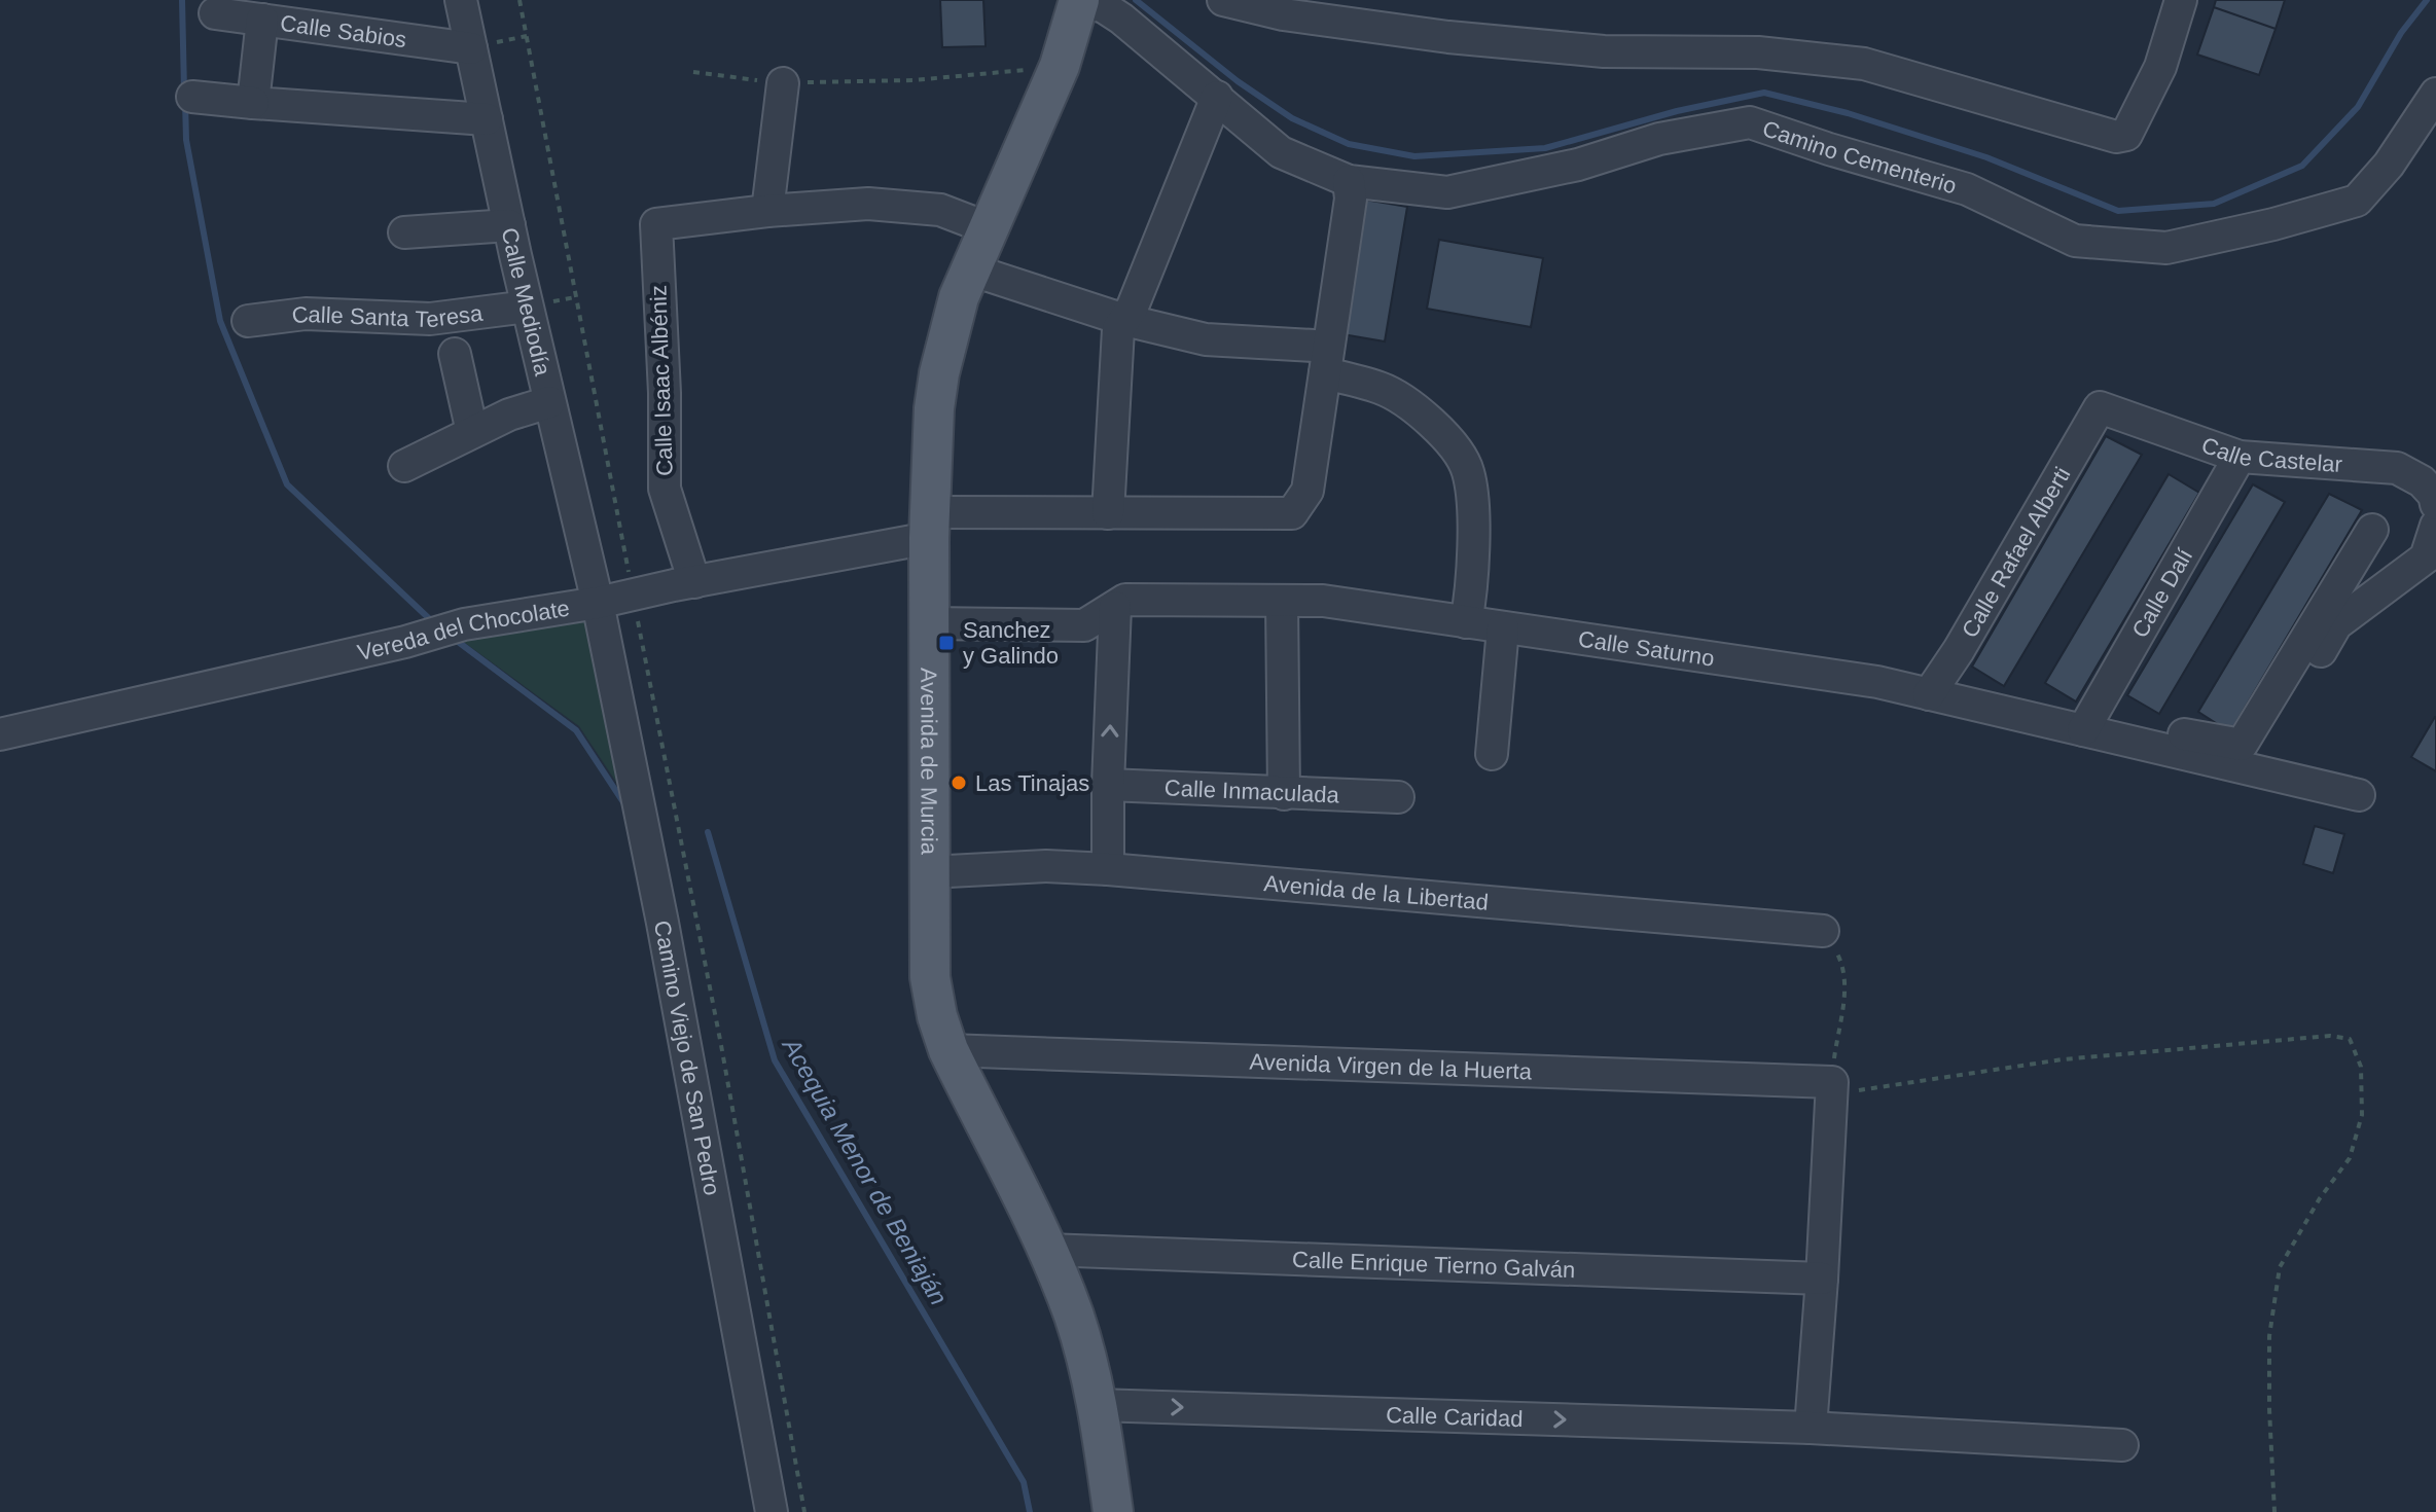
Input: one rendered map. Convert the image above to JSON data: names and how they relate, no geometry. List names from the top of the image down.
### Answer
{
  "streets": {
    "main road": ["Avenida de Murcia"],
    "street": [
      "Calle Sabios",
      "Camino Cementerio",
      "Calle Mediodía",
      "Calle Santa Teresa",
      "Calle Isaac Albéniz",
      "Calle Castelar",
      "Calle Rafael Alberti",
      "Calle Dalí",
      "Vereda del Chocolate",
      "Calle Saturno",
      "Calle Inmaculada",
      "Avenida de la Libertad",
      "Camino Viejo de San Pedro",
      "Avenida Virgen de la Huerta",
      "Calle Enrique Tierno Galván",
      "Calle Caridad"
    ]
  },
  "crossings": [
    ["Calle Sabios", "Calle Mediodía"],
    ["Camino Cementerio", "Avenida de Murcia"],
    ["Calle Mediodía", "Calle Santa Teresa"],
    ["Calle Mediodía", "Vereda del Chocolate"],
    ["Calle Mediodía", "Camino Viejo de San Pedro"],
    ["Calle Isaac Albéniz", "Vereda del Chocolate"],
    ["Calle Castelar", "Calle Rafael Alberti"],
    ["Calle Castelar", "Calle Dalí"],
    ["Calle Rafael Alberti", "Calle Saturno"],
    ["Calle Dalí", "Calle Saturno"],
    ["Vereda del Chocolate", "Avenida de Murcia"],
    ["Vereda del Chocolate", "Camino Viejo de San Pedro"],
    ["Calle Saturno", "Avenida de Murcia"],
    ["Avenida de Murcia", "Avenida de la Libertad"],
    ["Avenida de Murcia", "Avenida Virgen de la Huerta"],
    ["Avenida de Murcia", "Calle Enrique Tierno Galván"],
    ["Avenida de Murcia", "Calle Caridad"]
  ],
  "one_way": ["Calle Caridad"],
  "water": ["Acequia Menor de Beniaján"],
  "places": {
    "transit": ["Sanchez y Galindo"],
    "other": ["Las Tinajas"]
  }
}
